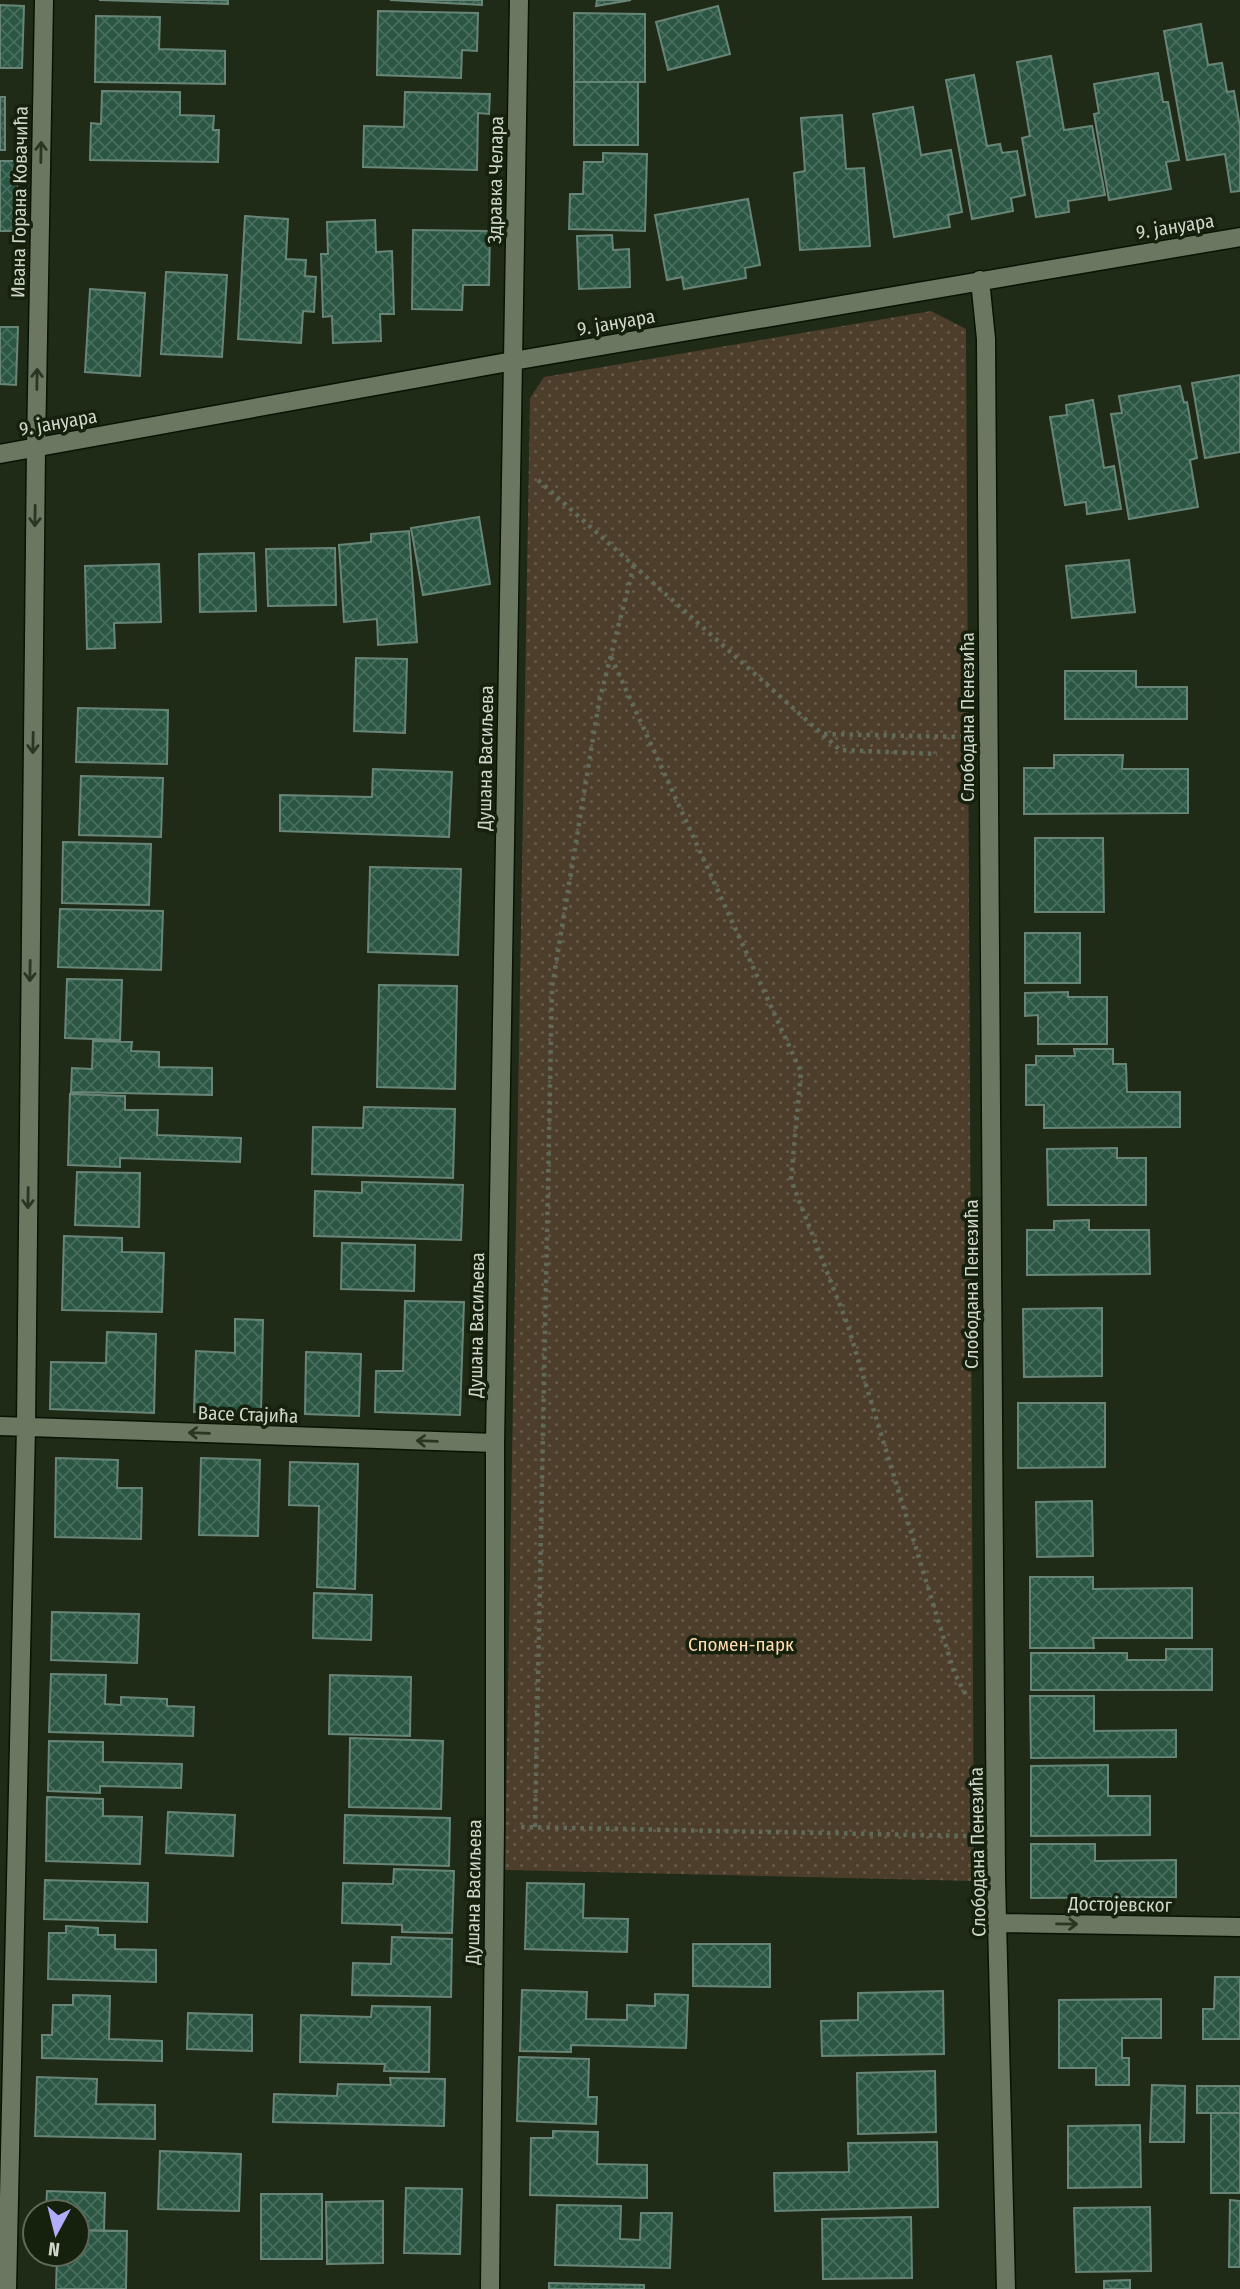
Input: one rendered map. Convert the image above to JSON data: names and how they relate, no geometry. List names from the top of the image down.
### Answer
{
  "streets": {
    "street": [
      "Здравка Челара",
      "Ивана Горана Ковачића",
      "9. јануара",
      "Слободана Пенезића",
      "Душана Васиљева",
      "Васе Стајића",
      "Достојевског"
    ]
  },
  "crossings": [
    ["Здравка Челара", "9. јануара"],
    ["Здравка Челара", "Душана Васиљева"],
    ["Ивана Горана Ковачића", "9. јануара"],
    ["Ивана Горана Ковачића", "Васе Стајића"],
    ["9. јануара", "Слободана Пенезића"],
    ["9. јануара", "Душана Васиљева"],
    ["Слободана Пенезића", "Достојевског"],
    ["Душана Васиљева", "Васе Стајића"]
  ],
  "one_way": ["Васе Стајића", "Достојевског"],
  "parks": ["Спомен-парк"],
  "north": "bottom"
}
